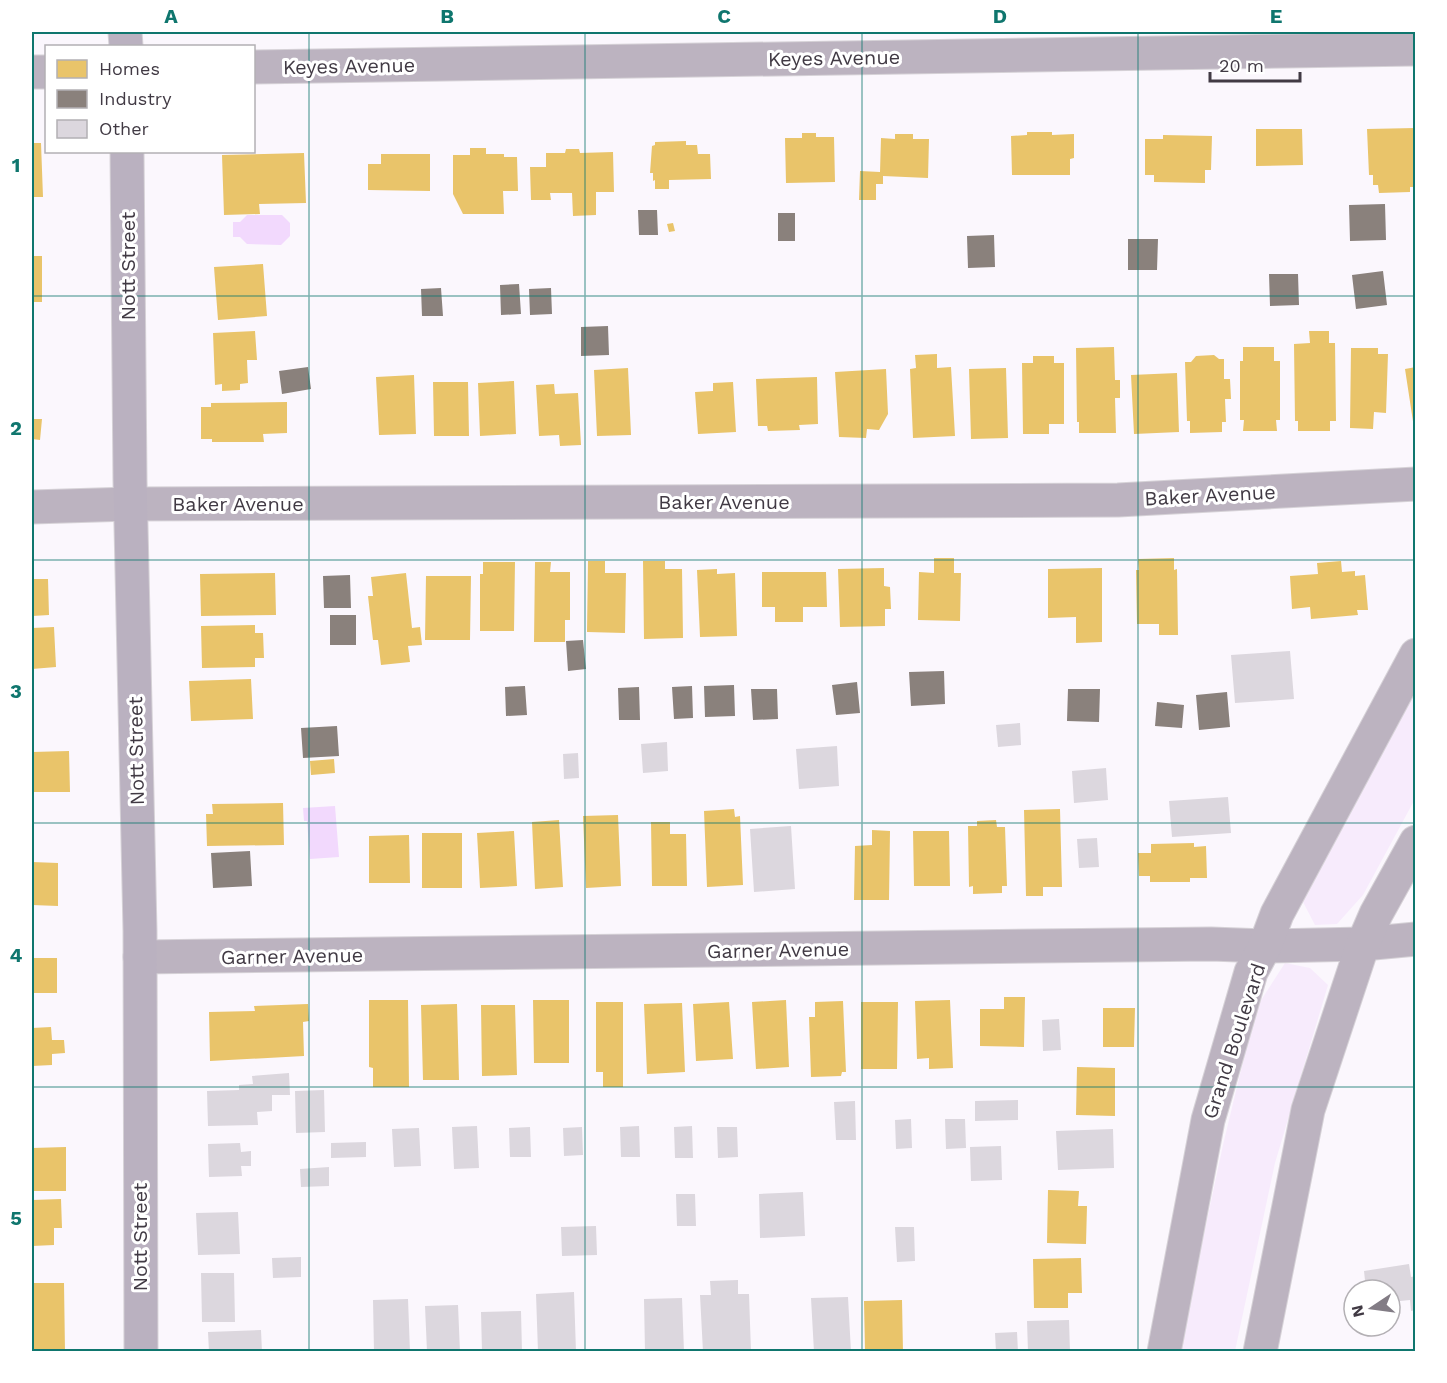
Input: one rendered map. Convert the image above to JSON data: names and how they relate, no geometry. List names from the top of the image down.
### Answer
{
  "streets": {
    "main road": ["Nott Street"],
    "street": [
      "Keyes Avenue",
      "Baker Avenue",
      "Garner Avenue",
      "Grand Boulevard"
    ]
  },
  "crossings": [
    ["Nott Street", "Baker Avenue"],
    ["Nott Street", "Garner Avenue"],
    ["Garner Avenue", "Grand Boulevard"]
  ],
  "legend": ["Homes", "Industry", "Other"],
  "scale_bar": "20 m",
  "north": "left",
  "grid": {
    "columns": [
      "A",
      "B",
      "C",
      "D",
      "E"
    ],
    "rows": [
      "1",
      "2",
      "3",
      "4",
      "5"
    ]
  }
}
